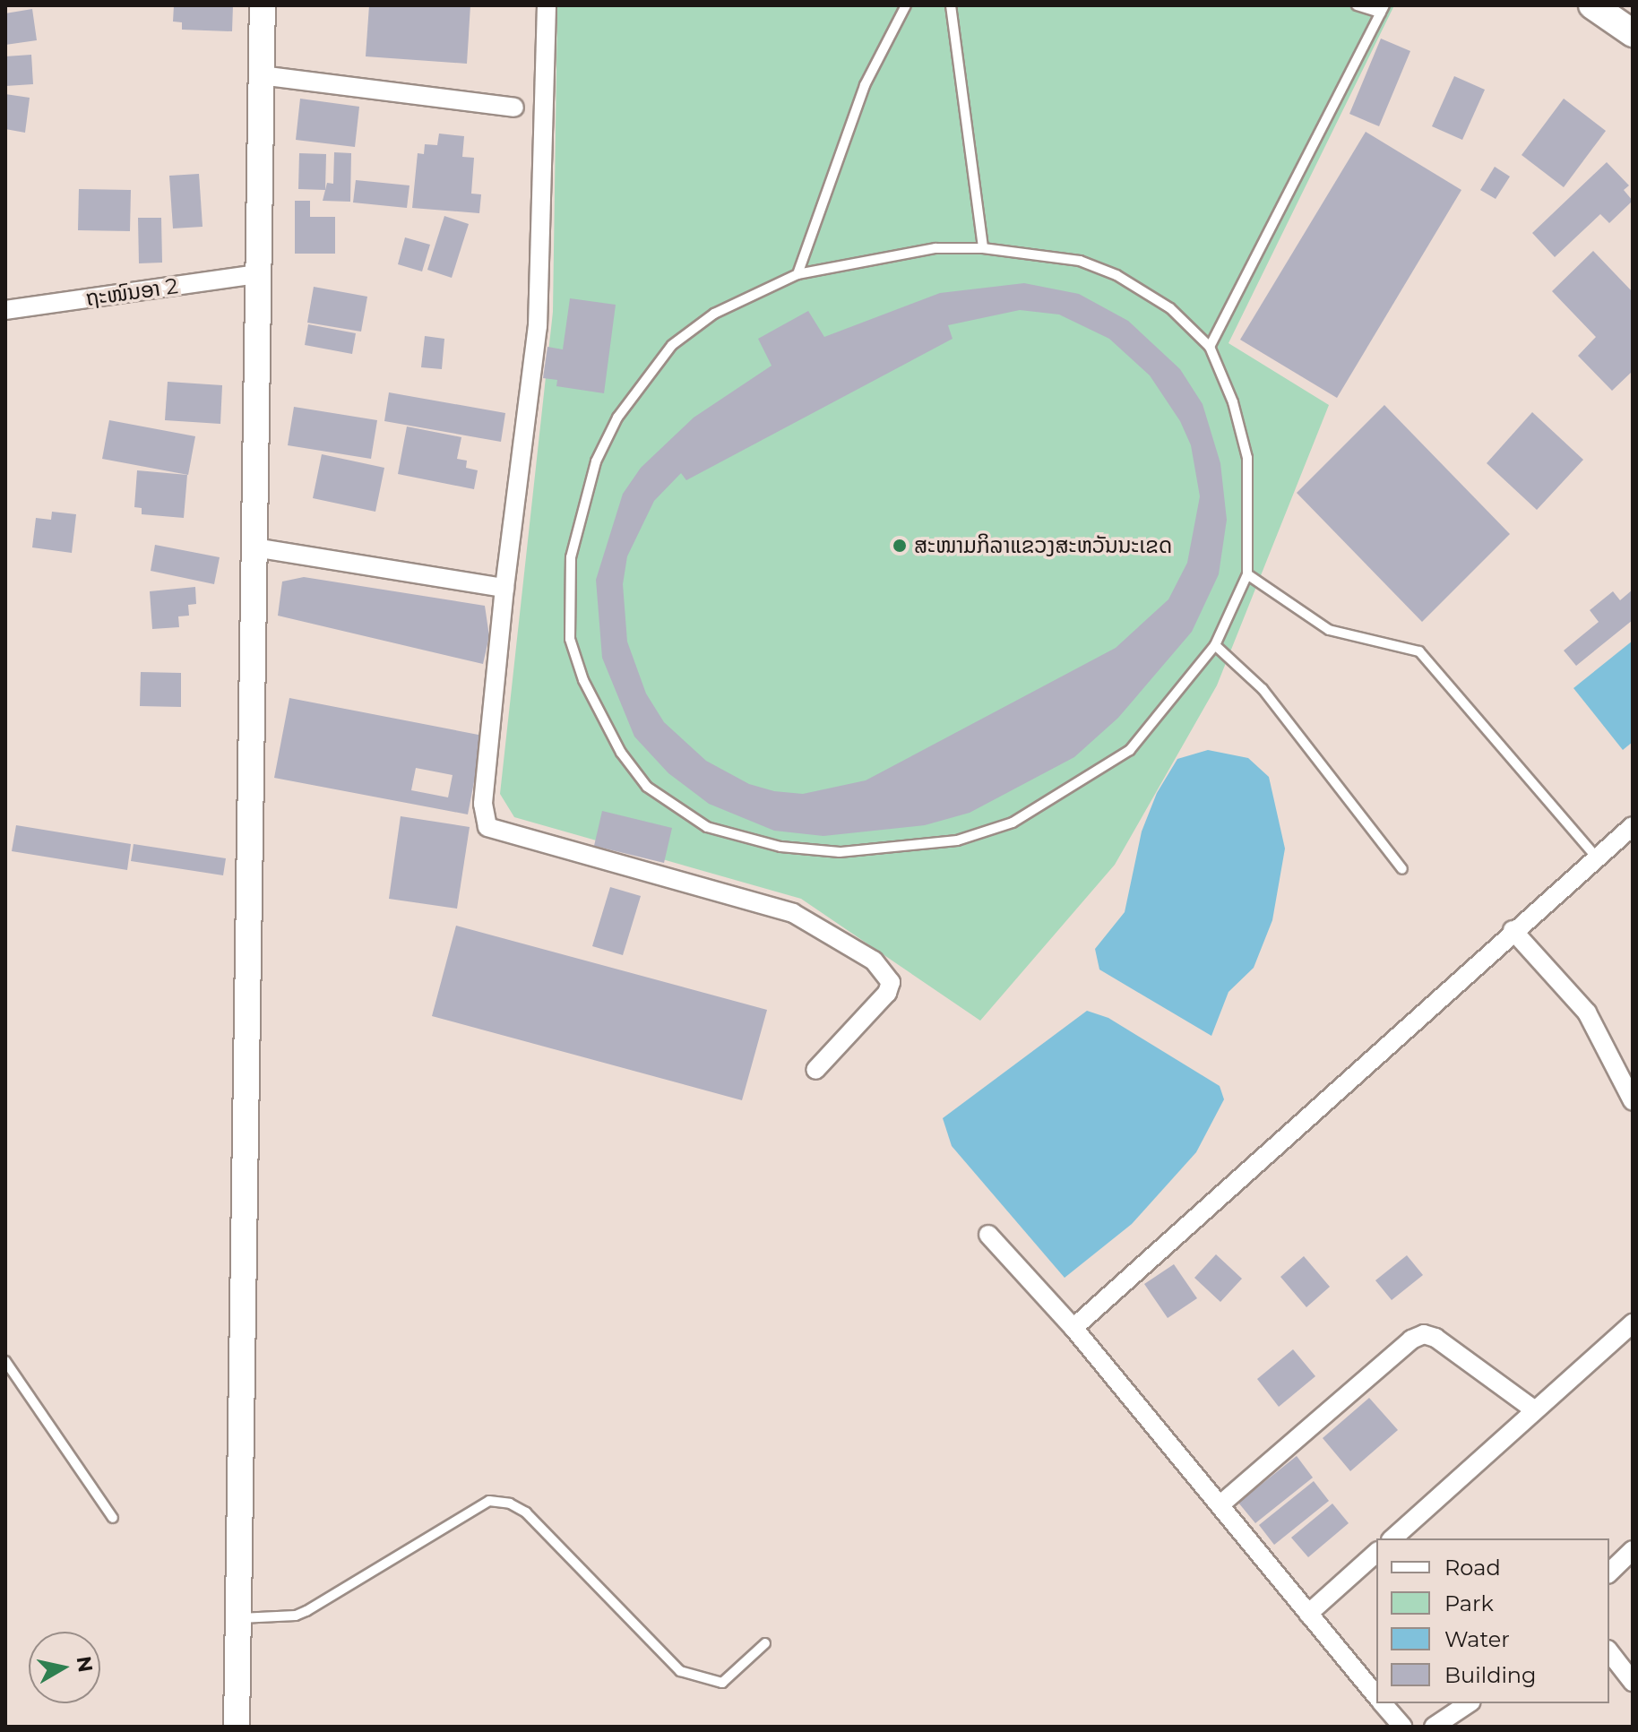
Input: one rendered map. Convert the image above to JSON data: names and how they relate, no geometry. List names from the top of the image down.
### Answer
{
  "streets": {
    "street": ["ຖະໜົນອາ 2"]
  },
  "places": ["ສະໜາມກິລາແຂວງສະຫວັນນະເຂດ"],
  "legend": [
    "Road",
    "Park",
    "Water",
    "Building"
  ],
  "north": "right"
}
